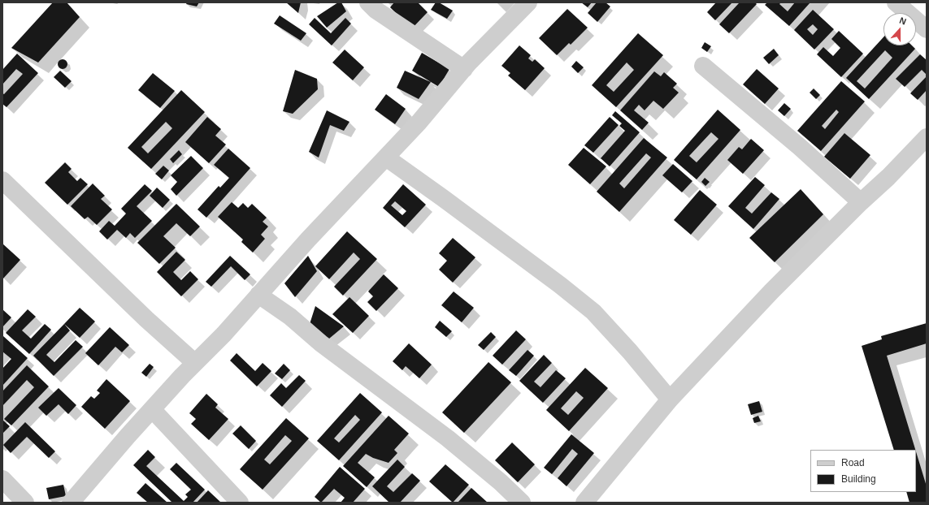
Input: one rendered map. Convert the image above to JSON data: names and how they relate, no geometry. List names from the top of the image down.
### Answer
{
  "legend": ["Road", "Building"],
  "north": "top"
}
